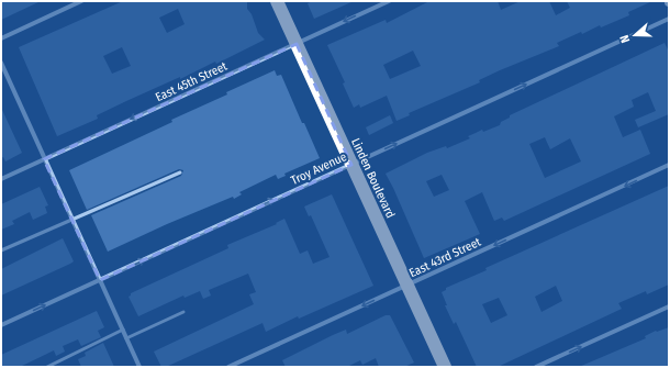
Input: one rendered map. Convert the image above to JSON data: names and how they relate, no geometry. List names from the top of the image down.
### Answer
{
  "streets": {
    "highway": ["Linden Boulevard"],
    "street": ["East 45th Street", "Troy Avenue", "East 43rd Street"]
  },
  "crossings": [
    ["East 45th Street", "Linden Boulevard"],
    ["Troy Avenue", "Linden Boulevard"],
    ["Linden Boulevard", "East 43rd Street"]
  ],
  "one_way": ["East 45th Street", "Troy Avenue", "East 43rd Street"],
  "north": "left"
}
